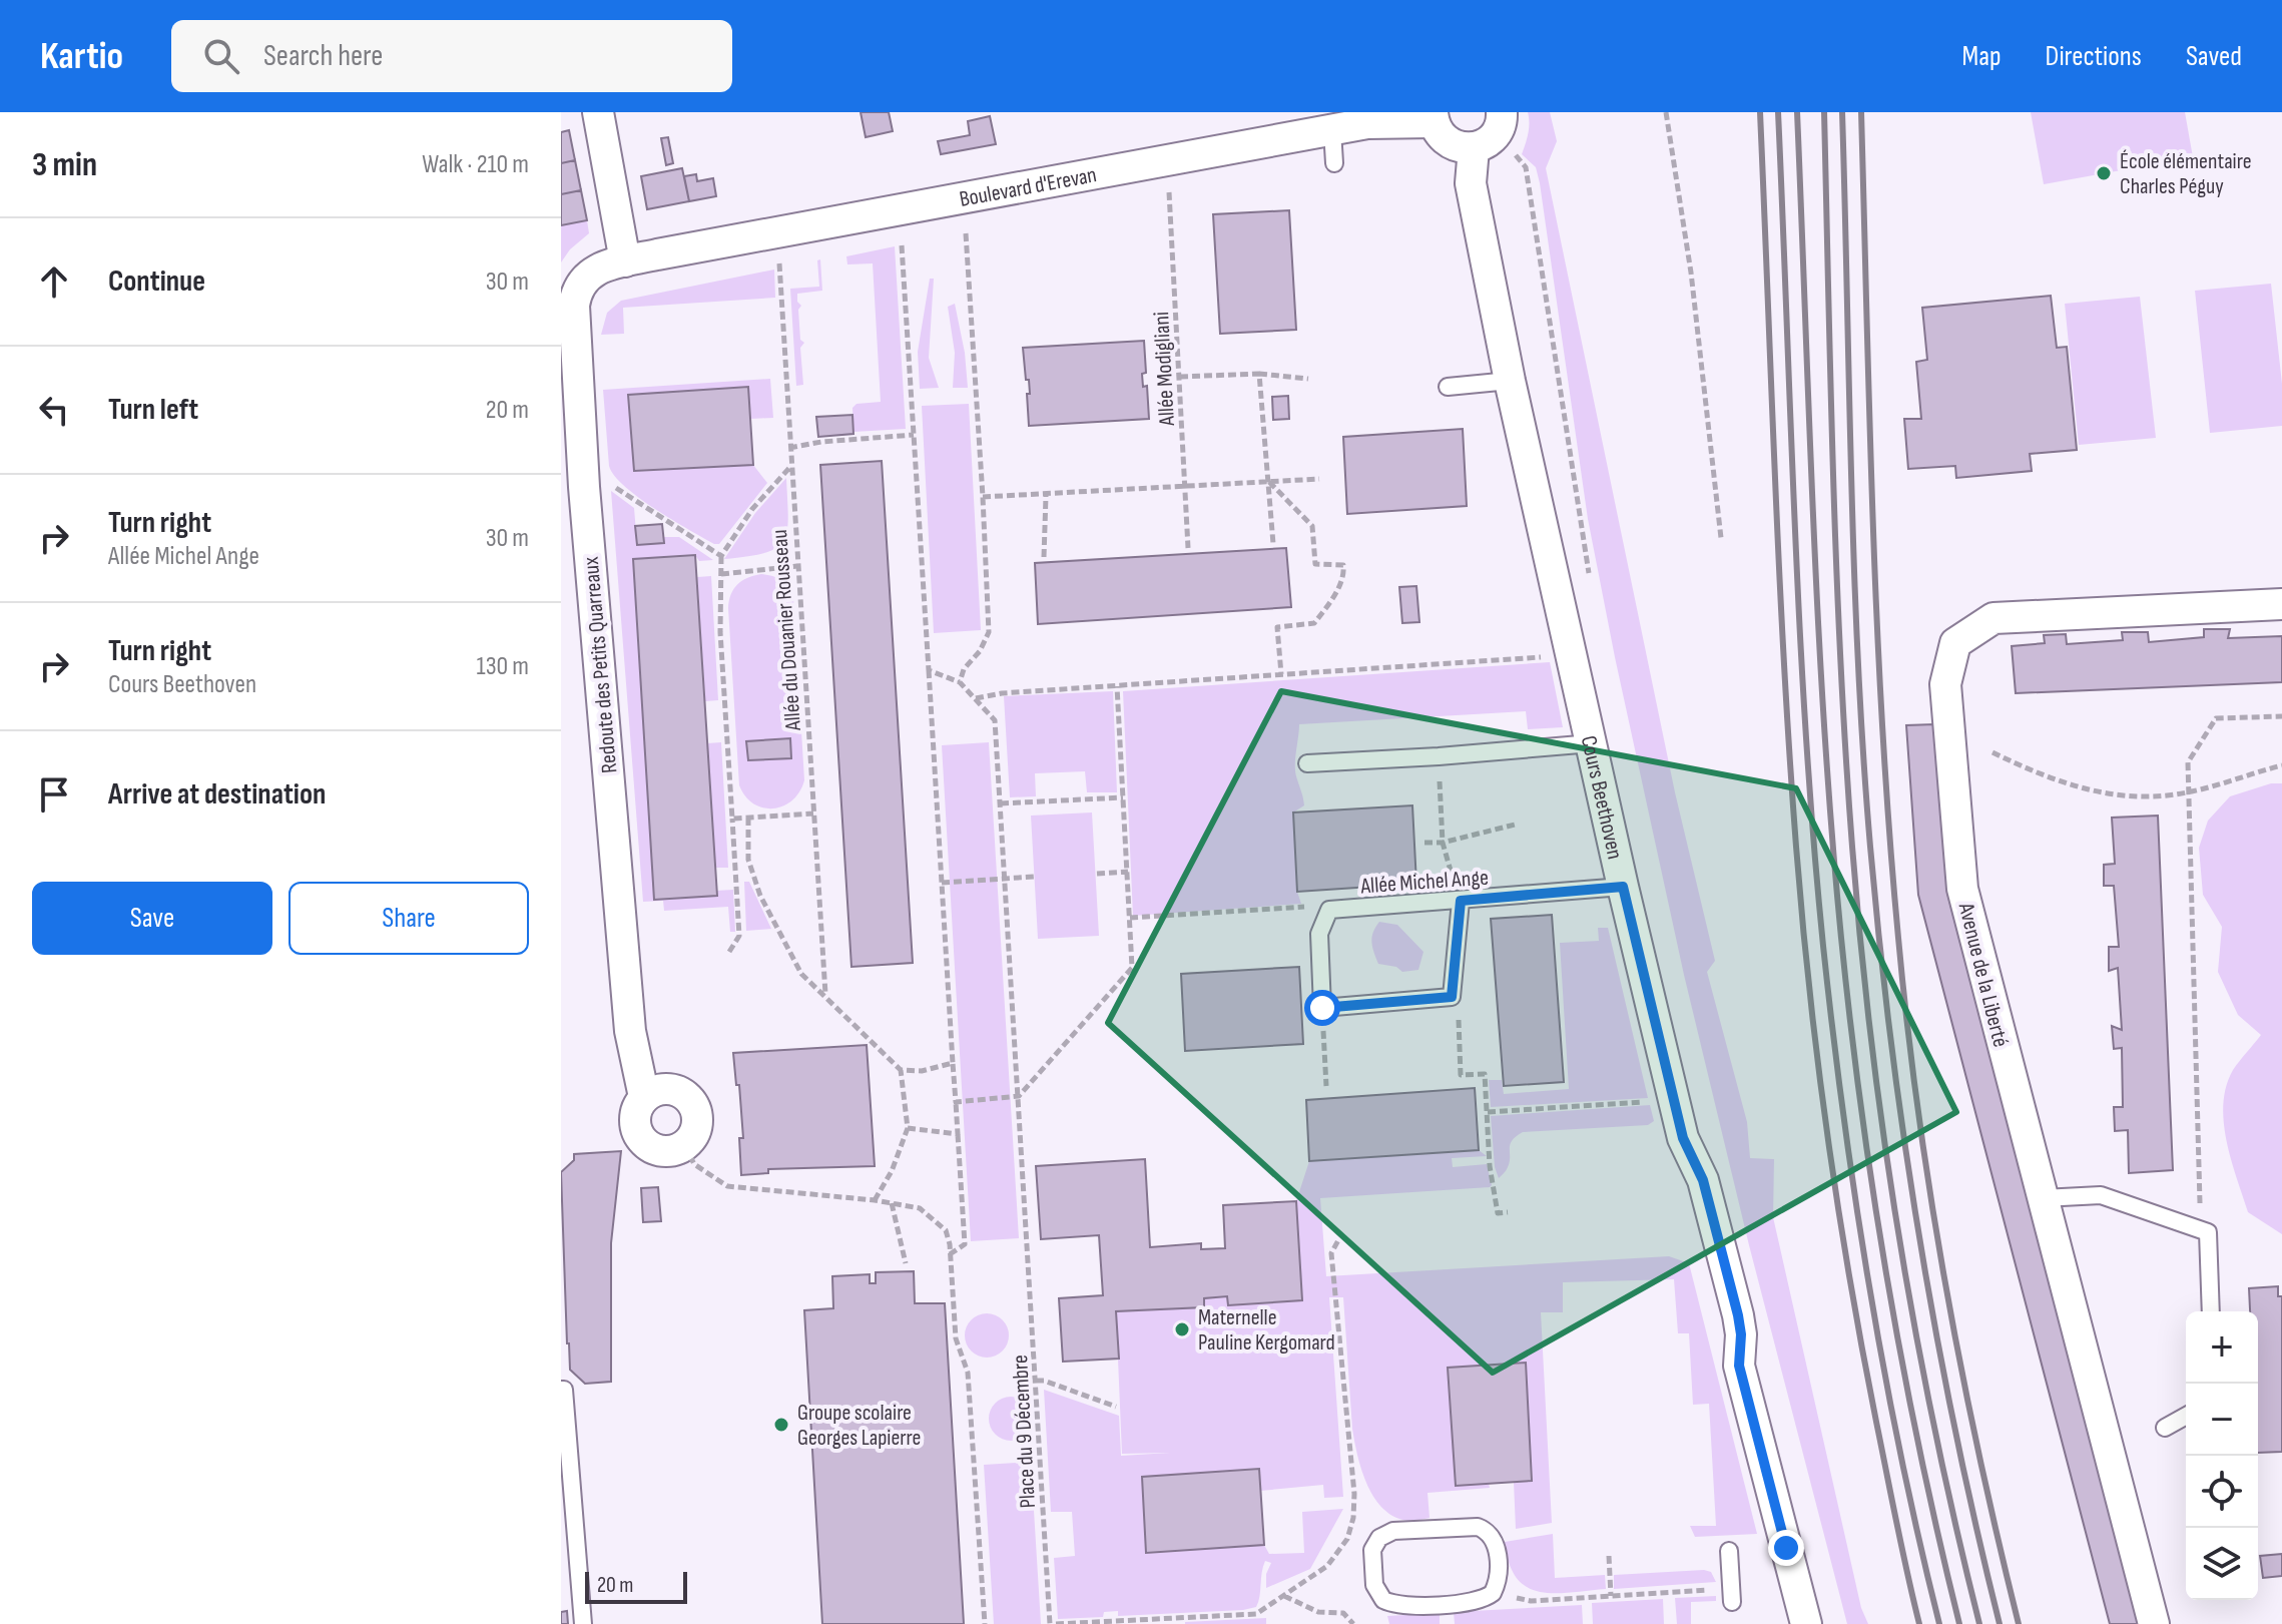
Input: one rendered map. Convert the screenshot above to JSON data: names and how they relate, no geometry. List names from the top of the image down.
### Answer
{
  "streets": {
    "street": [
      "Boulevard d'Erevan",
      "Redoute des Petits Quarreaux",
      "Cours Beethoven",
      "Avenue de la Liberté"
    ],
    "lane": ["Allée Michel Ange"],
    "path": ["Allée Modigliani", "Allée du Douanier Rousseau", "Place du 9 Décembre"]
  },
  "crossings": [
    ["Boulevard d'Erevan", "Redoute des Petits Quarreaux"],
    ["Cours Beethoven", "Allée Michel Ange"]
  ],
  "places": ["École élémentaire Charles Péguy", "Maternelle Pauline Kergomard", "Groupe scolaire Georges Lapierre"],
  "scale_bar": "20 m",
  "page": {
    "header": "Kartio",
    "search": "Search here",
    "nav": ["Map", "Directions", "Saved"],
    "heading": ["3 min", "Walk · 210 m"],
    "list": [
      ["Continue", "30 m"],
      ["Turn left", "20 m"],
      ["Turn right", "Allée Michel Ange", "30 m"],
      ["Turn right", "Cours Beethoven", "130 m"],
      "Arrive at destination"
    ],
    "buttons": ["Save", "Share"],
    "map_buttons": ["+", "−"],
    "scale": "20 m"
  }
}
